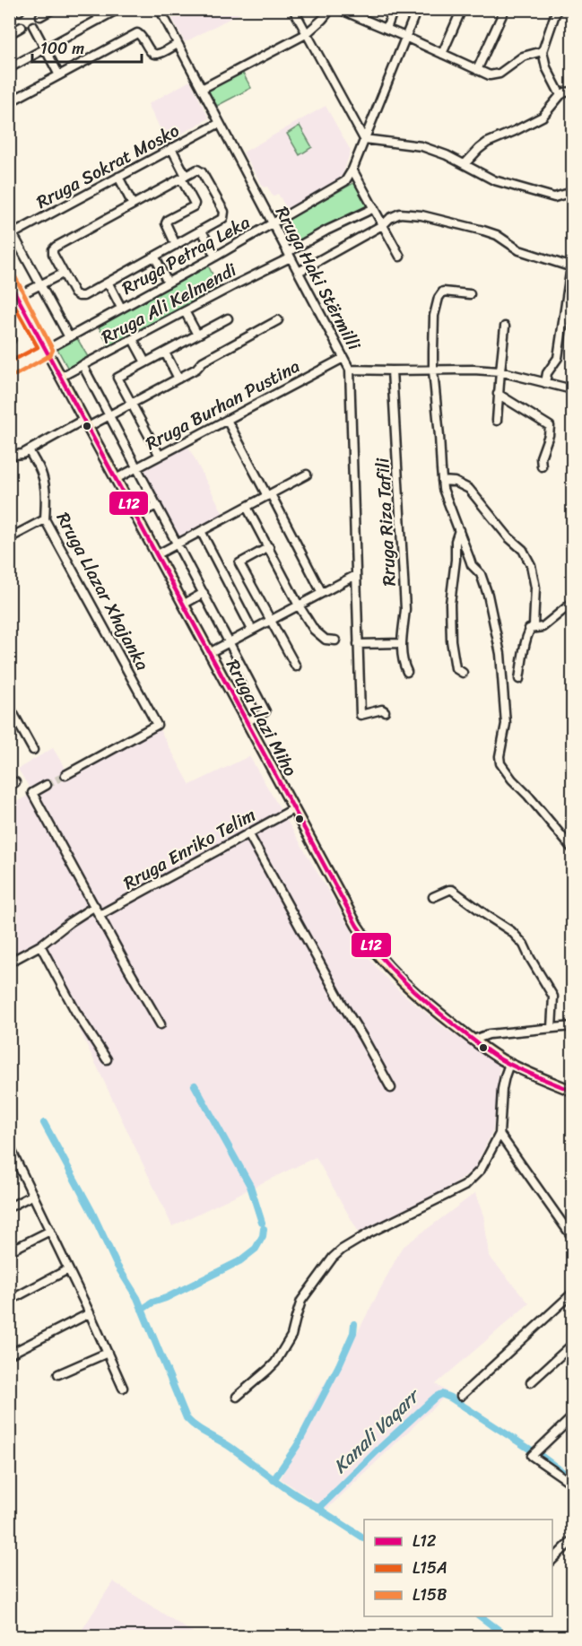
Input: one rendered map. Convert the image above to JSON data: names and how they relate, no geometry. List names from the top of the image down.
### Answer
{
  "streets": {
    "main road": ["Rruga Llazi Miho"],
    "street": [
      "Rruga Sokrat Mosko",
      "Rruga Petraq Leka",
      "Rruga Haki Stërmilli",
      "Rruga Ali Kelmendi",
      "Rruga Burhan Pustina",
      "Rruga Riza Tafili",
      "Rruga Llazar Xhajanka",
      "Rruga Enriko Telim"
    ]
  },
  "crossings": [
    ["Rruga Sokrat Mosko", "Rruga Haki Stërmilli"],
    ["Rruga Petraq Leka", "Rruga Haki Stërmilli"],
    ["Rruga Petraq Leka", "Rruga Llazi Miho"],
    ["Rruga Haki Stërmilli", "Rruga Ali Kelmendi"],
    ["Rruga Haki Stërmilli", "Rruga Burhan Pustina"],
    ["Rruga Ali Kelmendi", "Rruga Llazi Miho"],
    ["Rruga Burhan Pustina", "Rruga Llazi Miho"],
    ["Rruga Llazi Miho", "Rruga Enriko Telim"]
  ],
  "water": ["Kanali Vaqarr"],
  "lines": ["transit line L15B", "transit line L12", "transit line L15A"],
  "legend": ["L12", "L15A", "L15B"],
  "scale_bar": "100 m"
}
